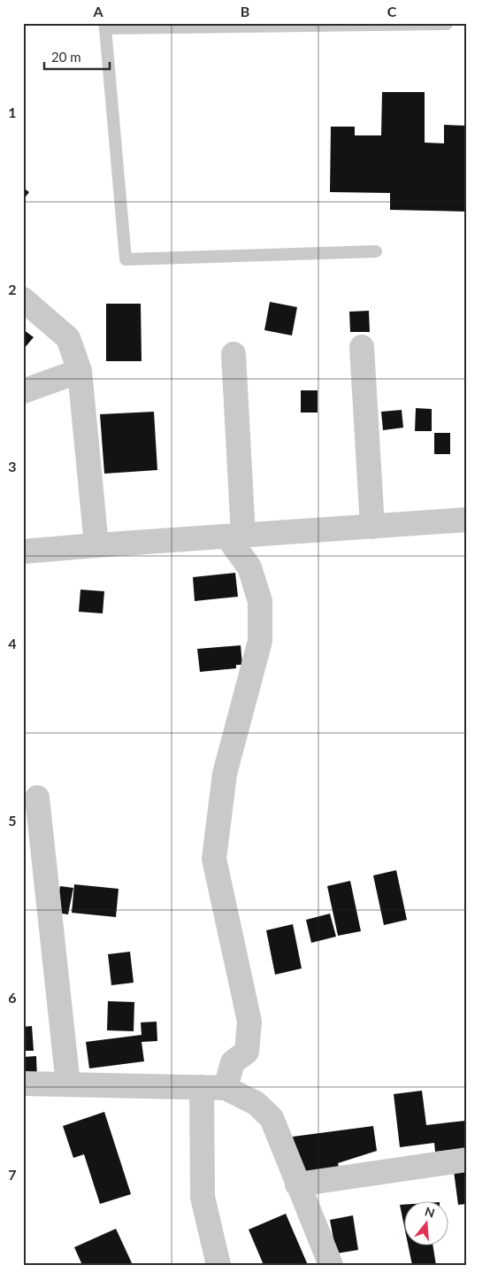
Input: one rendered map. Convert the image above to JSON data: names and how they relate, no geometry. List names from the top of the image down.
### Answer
{
  "scale_bar": "20 m",
  "north": "top",
  "grid": {
    "columns": ["A", "B", "C"],
    "rows": [
      "1",
      "2",
      "3",
      "4",
      "5",
      "6",
      "7"
    ]
  }
}
